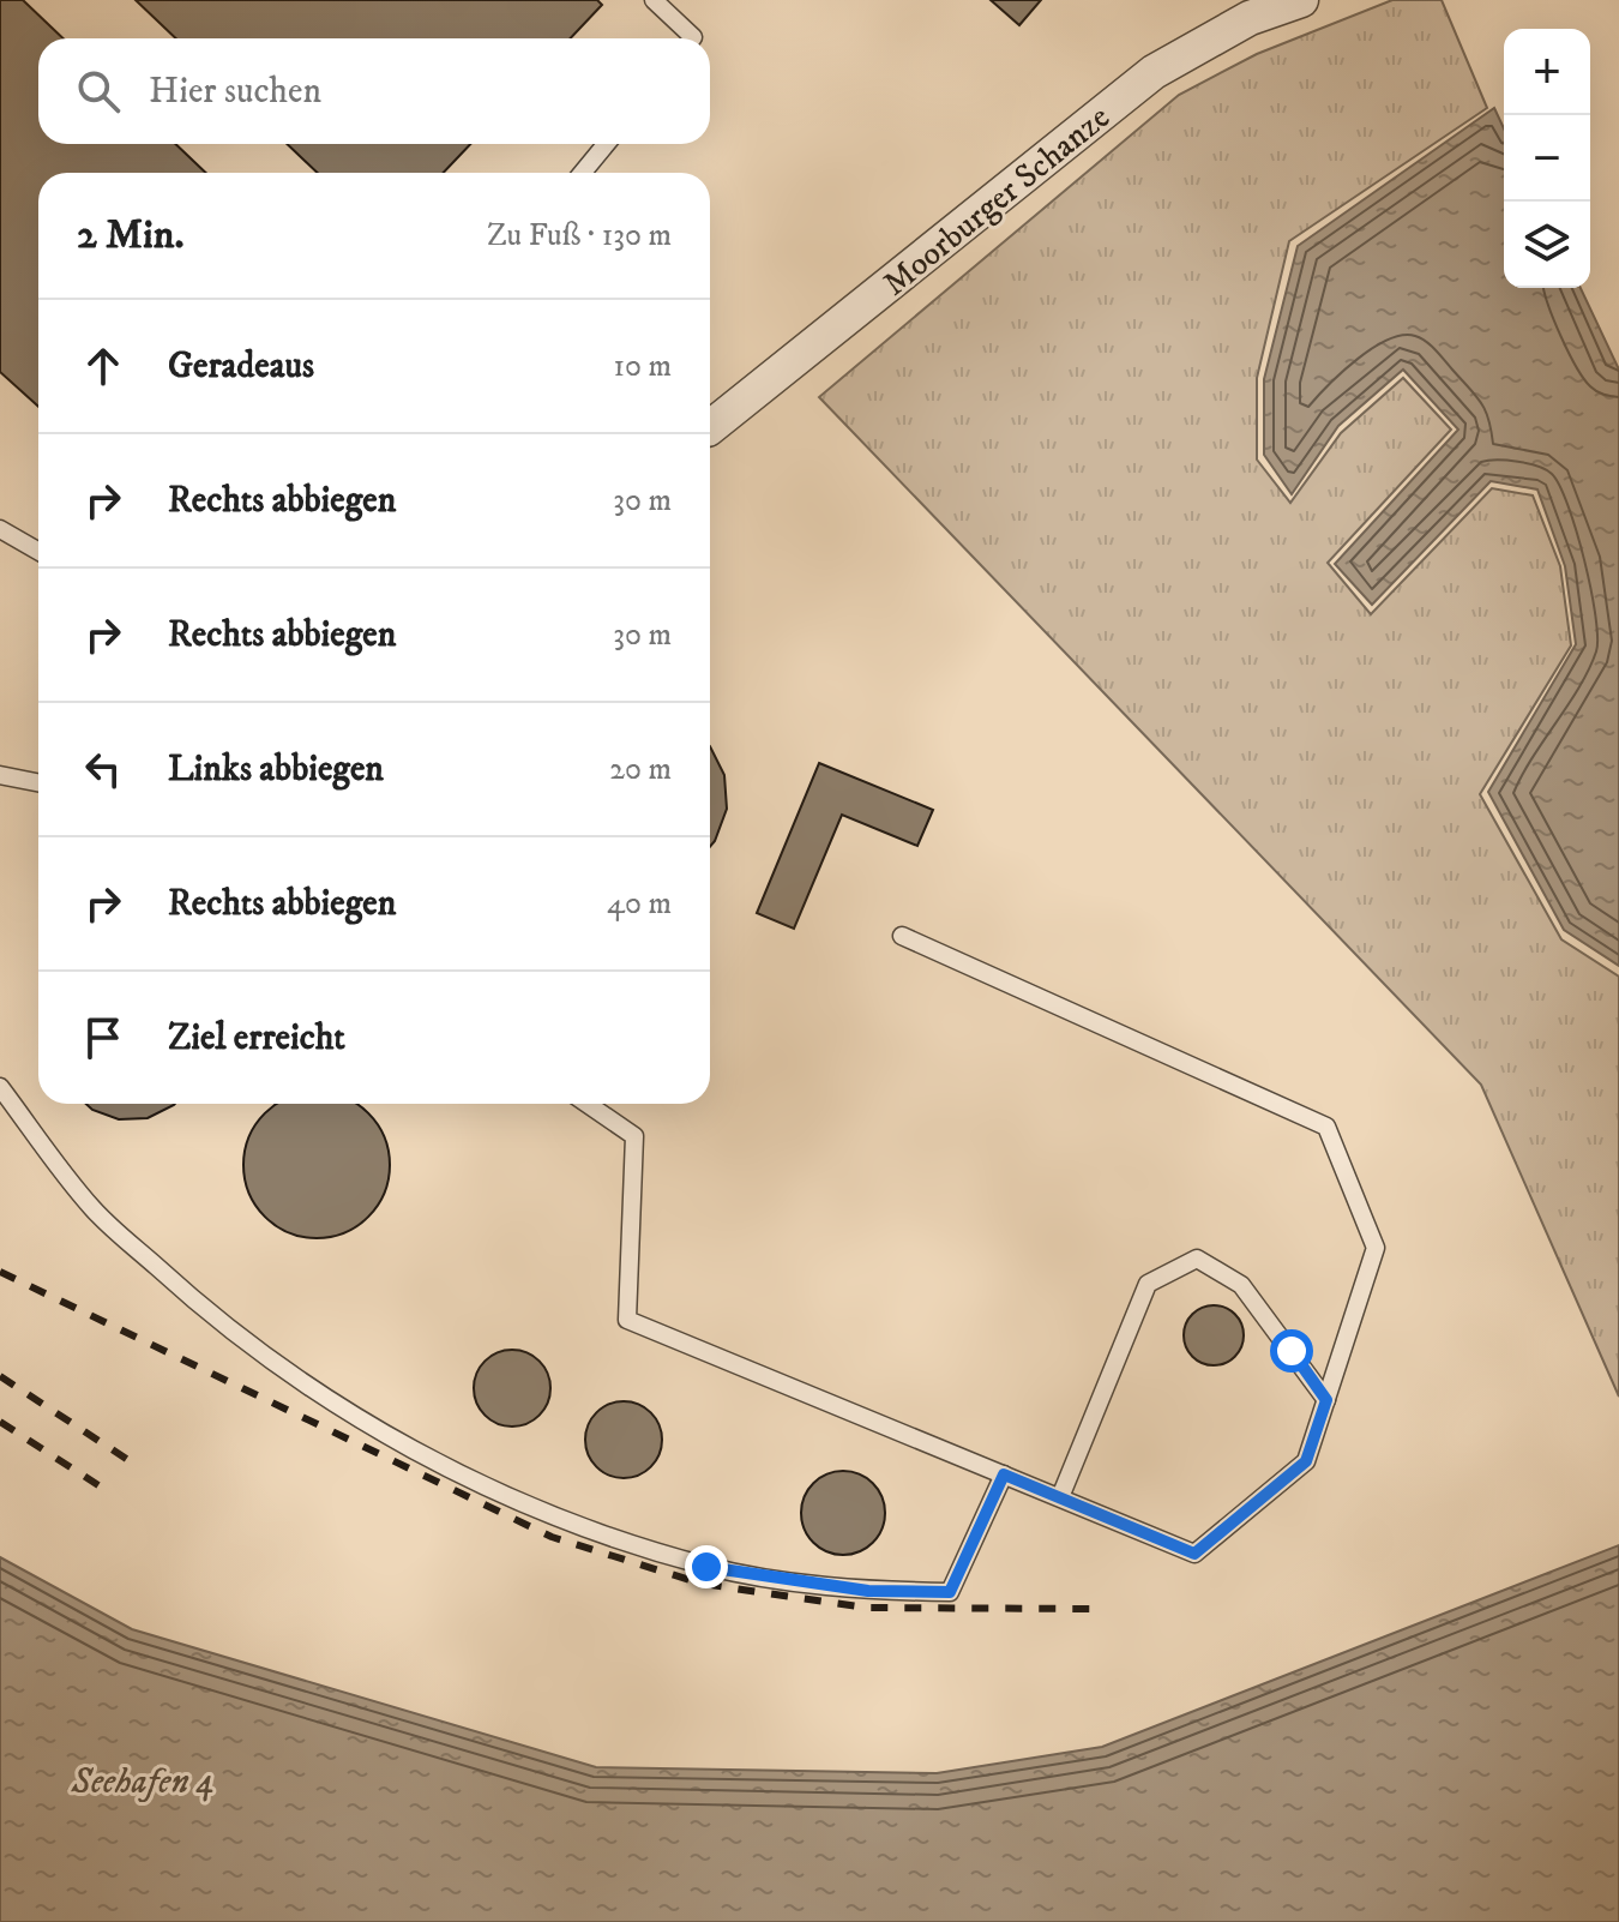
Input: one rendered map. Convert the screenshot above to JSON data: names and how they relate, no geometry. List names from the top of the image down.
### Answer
{
  "streets": {
    "street": ["Moorburger Schanze"]
  },
  "water": ["Seehafen 4"],
  "page": {
    "map_buttons": ["+", "−"],
    "search": "Hier suchen",
    "heading": ["2 Min.", "Zu Fuß · 130 m"],
    "list": [
      ["Geradeaus", "10 m"],
      ["Rechts abbiegen", "30 m"],
      ["Rechts abbiegen", "30 m"],
      ["Links abbiegen", "20 m"],
      ["Rechts abbiegen", "40 m"],
      "Ziel erreicht"
    ]
  }
}
